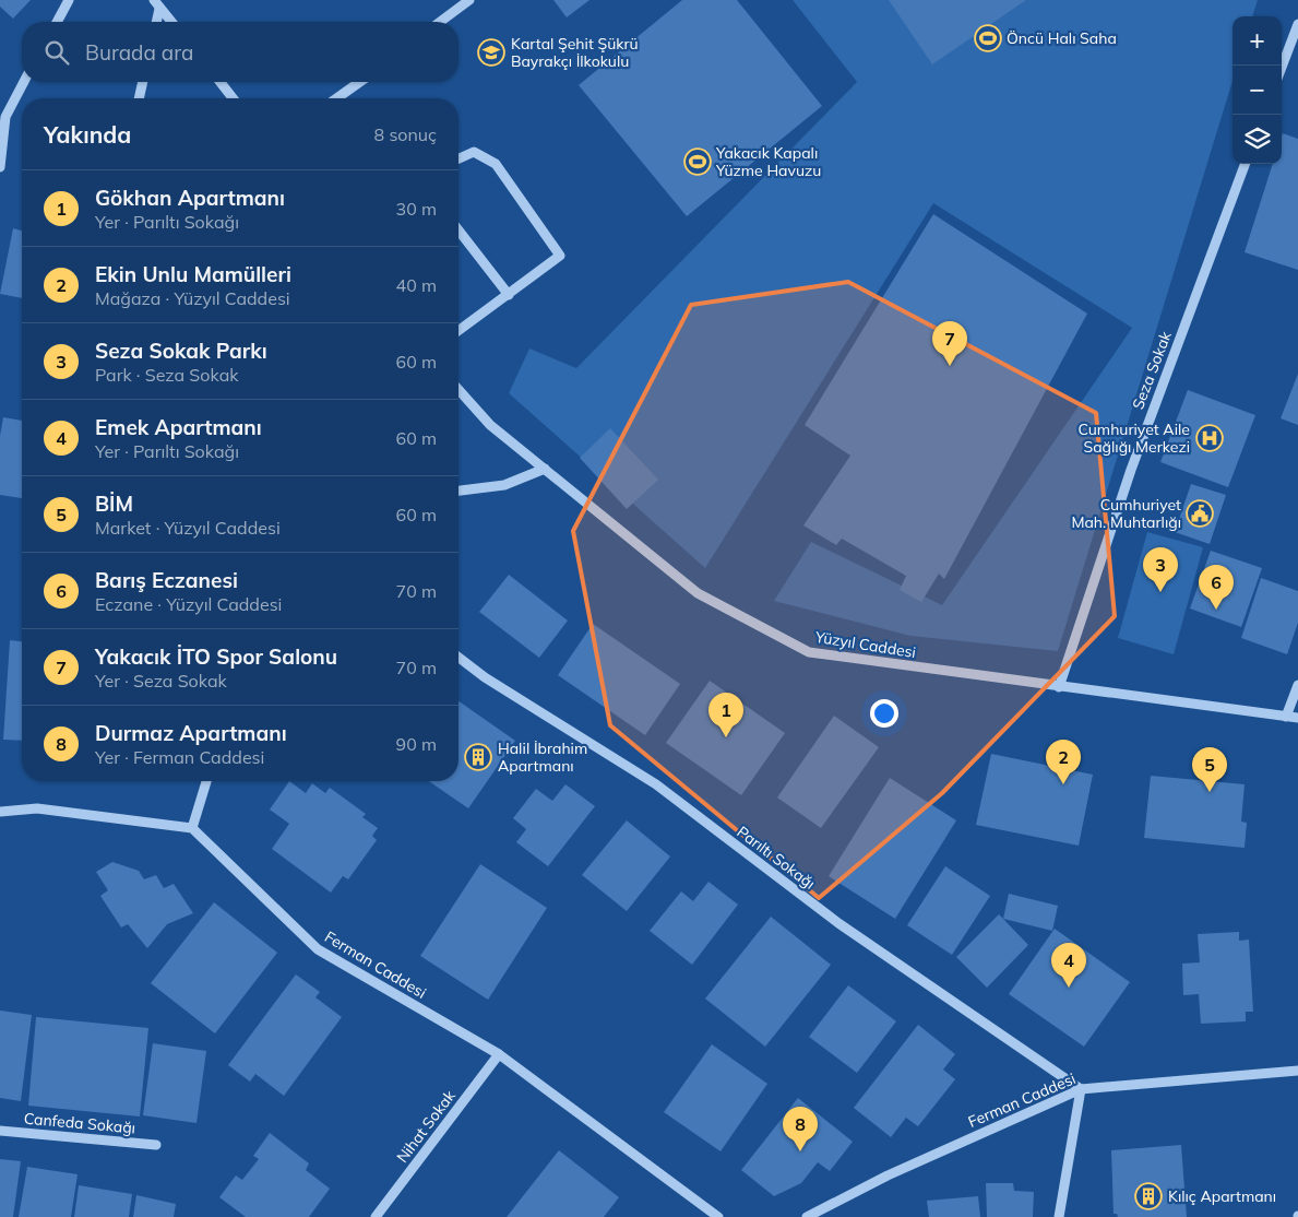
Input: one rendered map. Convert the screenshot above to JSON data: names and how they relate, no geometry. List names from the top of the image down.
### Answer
{
  "streets": {
    "street": [
      "Seza Sokak",
      "Yüzyıl Caddesi",
      "Parıltı Sokağı",
      "Ferman Caddesi",
      "Canfeda Sokağı",
      "Nihat Sokak"
    ]
  },
  "crossings": [
    ["Seza Sokak", "Yüzyıl Caddesi"],
    ["Parıltı Sokağı", "Ferman Caddesi"],
    ["Ferman Caddesi", "Nihat Sokak"]
  ],
  "places": {
    "sports": ["Öncü Halı Saha", "Yakacık Kapalı Yüzme Havuzu"],
    "school or university": ["Kartal Şehit Şükrü Bayrakçı İlkokulu"],
    "hospital": ["Cumhuriyet Aile Sağlığı Merkezi"],
    "public building": ["Cumhuriyet Mah. Muhtarlığı"],
    "building": ["Halil İbrahim Apartmanı", "Kılıç Apartmanı"]
  },
  "page": {
    "map_buttons": ["+", "−"],
    "search": "Burada ara",
    "heading": ["Yakında", "8 sonuç"],
    "list": [
      {
        "mark": "1",
        "name": "Gökhan Apartmanı",
        "note": "Yer · Parıltı Sokağı",
        "value": "30 m"
      },
      {
        "mark": "2",
        "name": "Ekin Unlu Mamülleri",
        "note": "Mağaza · Yüzyıl Caddesi",
        "value": "40 m"
      },
      {
        "mark": "3",
        "name": "Seza Sokak Parkı",
        "note": "Park · Seza Sokak",
        "value": "60 m"
      },
      {
        "mark": "4",
        "name": "Emek Apartmanı",
        "note": "Yer · Parıltı Sokağı",
        "value": "60 m"
      },
      {
        "mark": "5",
        "name": "BİM",
        "note": "Market · Yüzyıl Caddesi",
        "value": "60 m"
      },
      {
        "mark": "6",
        "name": "Barış Eczanesi",
        "note": "Eczane · Yüzyıl Caddesi",
        "value": "70 m"
      },
      {
        "mark": "7",
        "name": "Yakacık İTO Spor Salonu",
        "note": "Yer · Seza Sokak",
        "value": "70 m"
      },
      {
        "mark": "8",
        "name": "Durmaz Apartmanı",
        "note": "Yer · Ferman Caddesi",
        "value": "90 m"
      }
    ],
    "pins": [
      "7",
      "3",
      "6",
      "1",
      "2",
      "5",
      "4",
      "8"
    ]
  }
}
